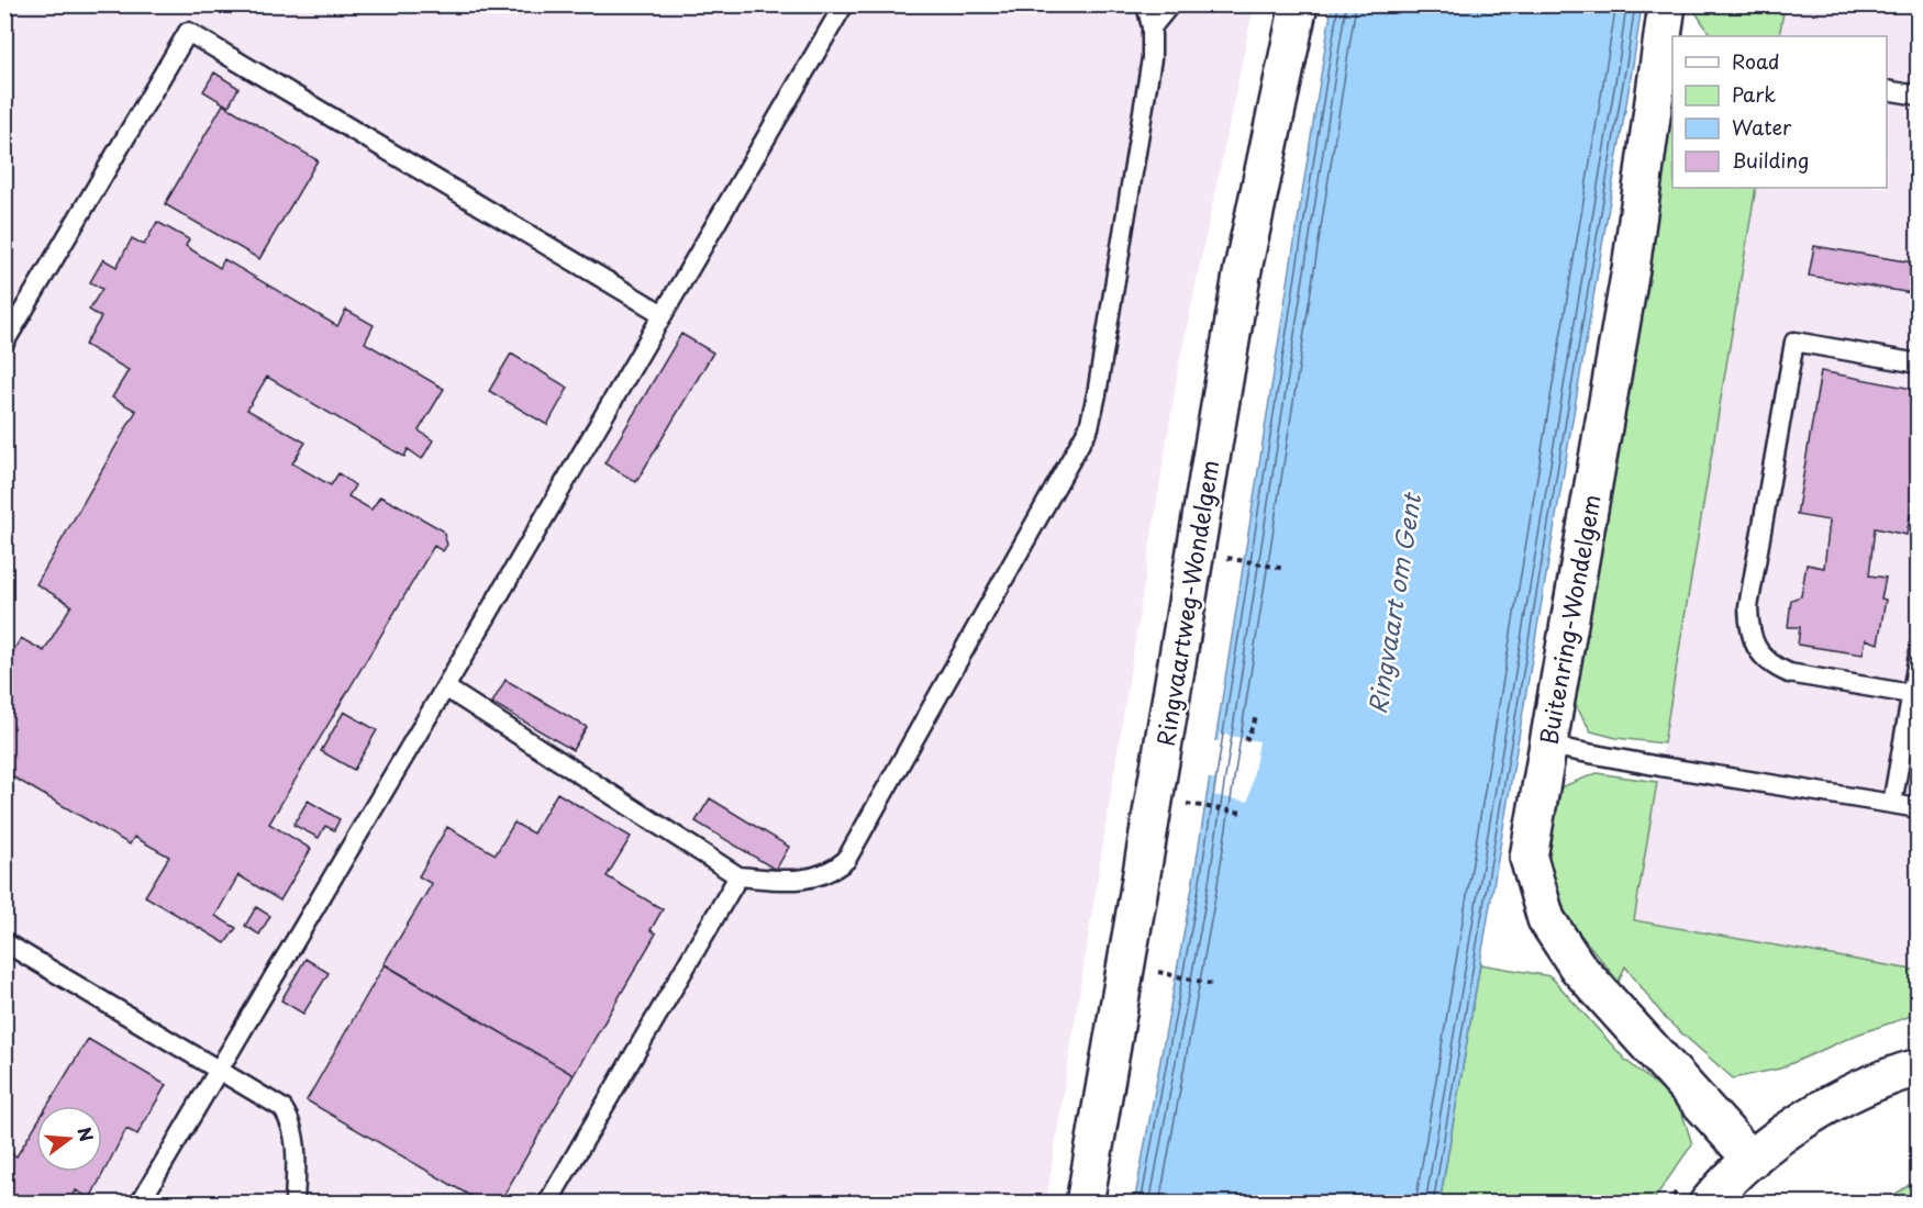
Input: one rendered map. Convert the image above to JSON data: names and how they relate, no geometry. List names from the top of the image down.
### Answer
{
  "streets": {
    "street": ["Ringvaartweg-Wondelgem", "Buitenring-Wondelgem"]
  },
  "water": ["Ringvaart om Gent"],
  "legend": [
    "Road",
    "Park",
    "Water",
    "Building"
  ],
  "north": "right"
}
